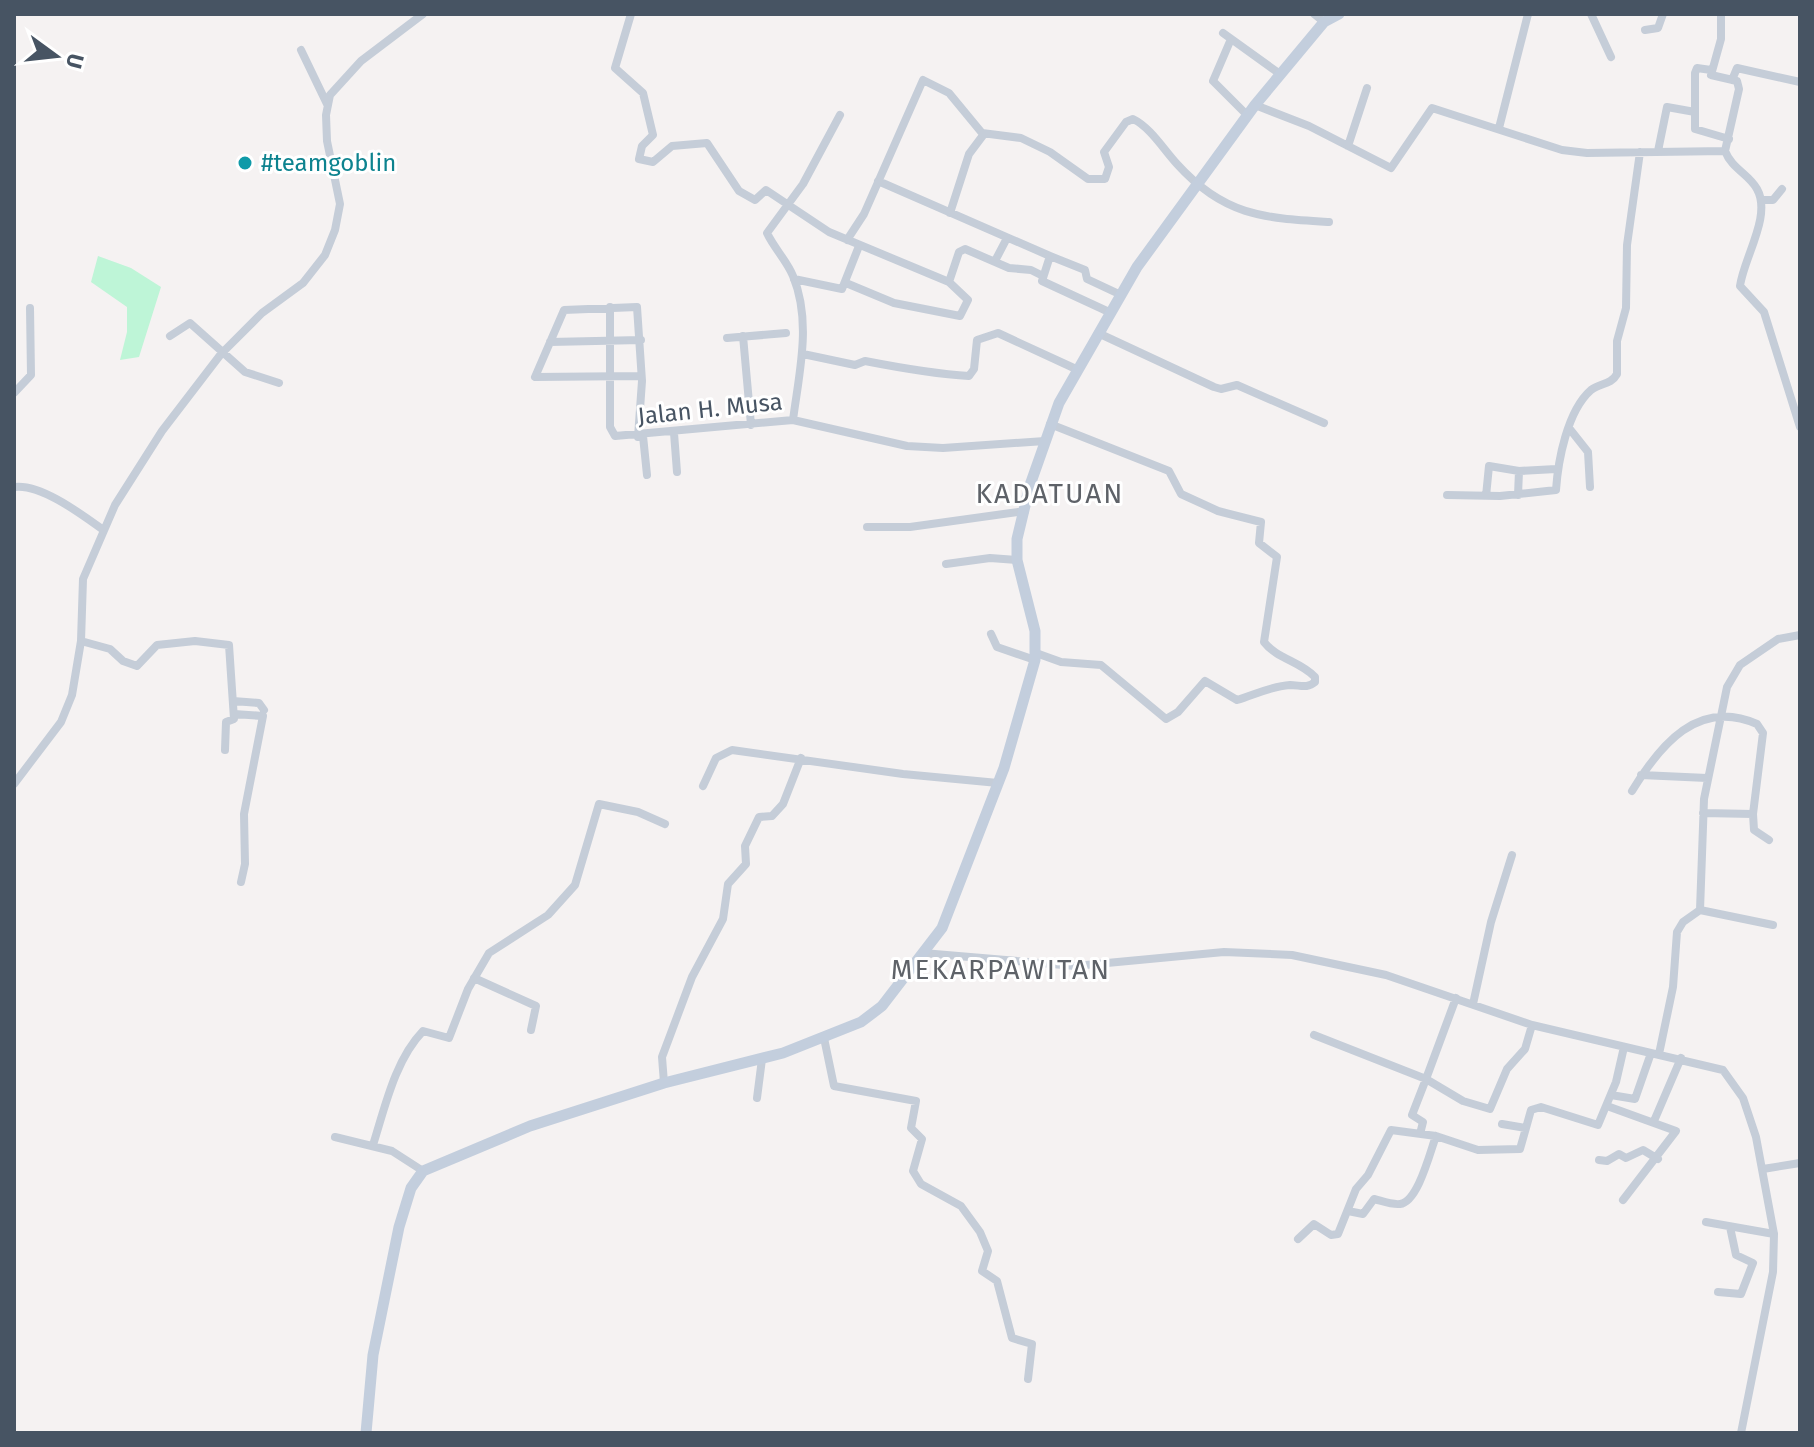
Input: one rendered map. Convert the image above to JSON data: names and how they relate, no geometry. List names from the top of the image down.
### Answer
{
  "streets": {
    "street": ["Jalan H. Musa"]
  },
  "districts": ["KADATUAN", "MEKARPAWITAN"],
  "places": ["#teamgoblin"],
  "north": "right"
}
